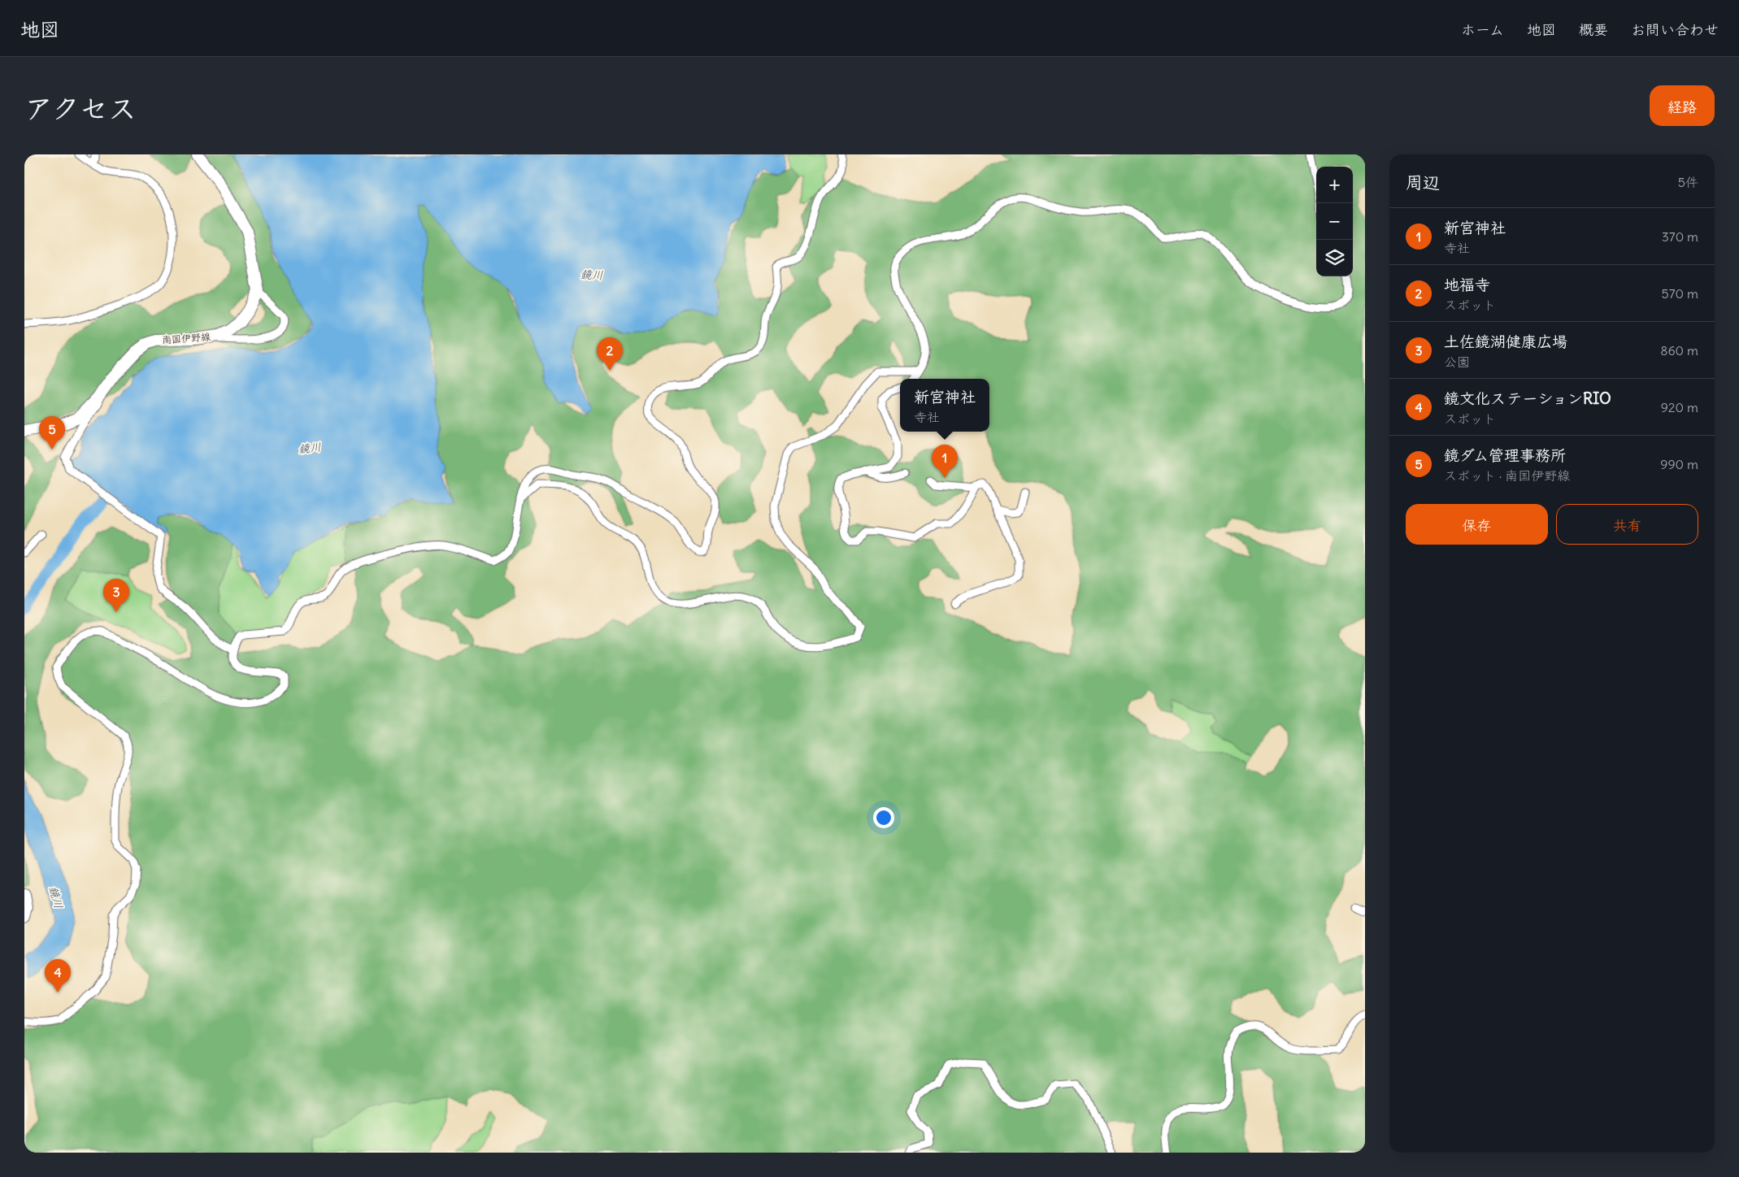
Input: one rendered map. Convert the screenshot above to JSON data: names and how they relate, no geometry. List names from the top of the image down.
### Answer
{
  "streets": {
    "main road": ["南国伊野線"]
  },
  "water": ["鏡川"],
  "page": {
    "header": "地図",
    "nav": [
      "ホーム",
      "地図",
      "概要",
      "お問い合わせ"
    ],
    "title": "アクセス",
    "buttons": [
      "経路",
      ["保存", "共有"]
    ],
    "heading": ["周辺", "5件"],
    "map_buttons": ["+", "−"],
    "list": [
      {
        "mark": "1",
        "name": "新宮神社",
        "note": "寺社",
        "value": "370 m"
      },
      {
        "mark": "2",
        "name": "地福寺",
        "note": "スポット",
        "value": "570 m"
      },
      {
        "mark": "3",
        "name": "土佐鏡湖健康広場",
        "note": "公園",
        "value": "860 m"
      },
      {
        "mark": "4",
        "name": "鏡文化ステーションRIO",
        "note": "スポット",
        "value": "920 m"
      },
      {
        "mark": "5",
        "name": "鏡ダム管理事務所",
        "note": "スポット · 南国伊野線",
        "value": "990 m"
      }
    ],
    "pins": [
      "2",
      "5",
      "1",
      "3",
      "4"
    ],
    "popup": ["新宮神社", "寺社"]
  }
}
